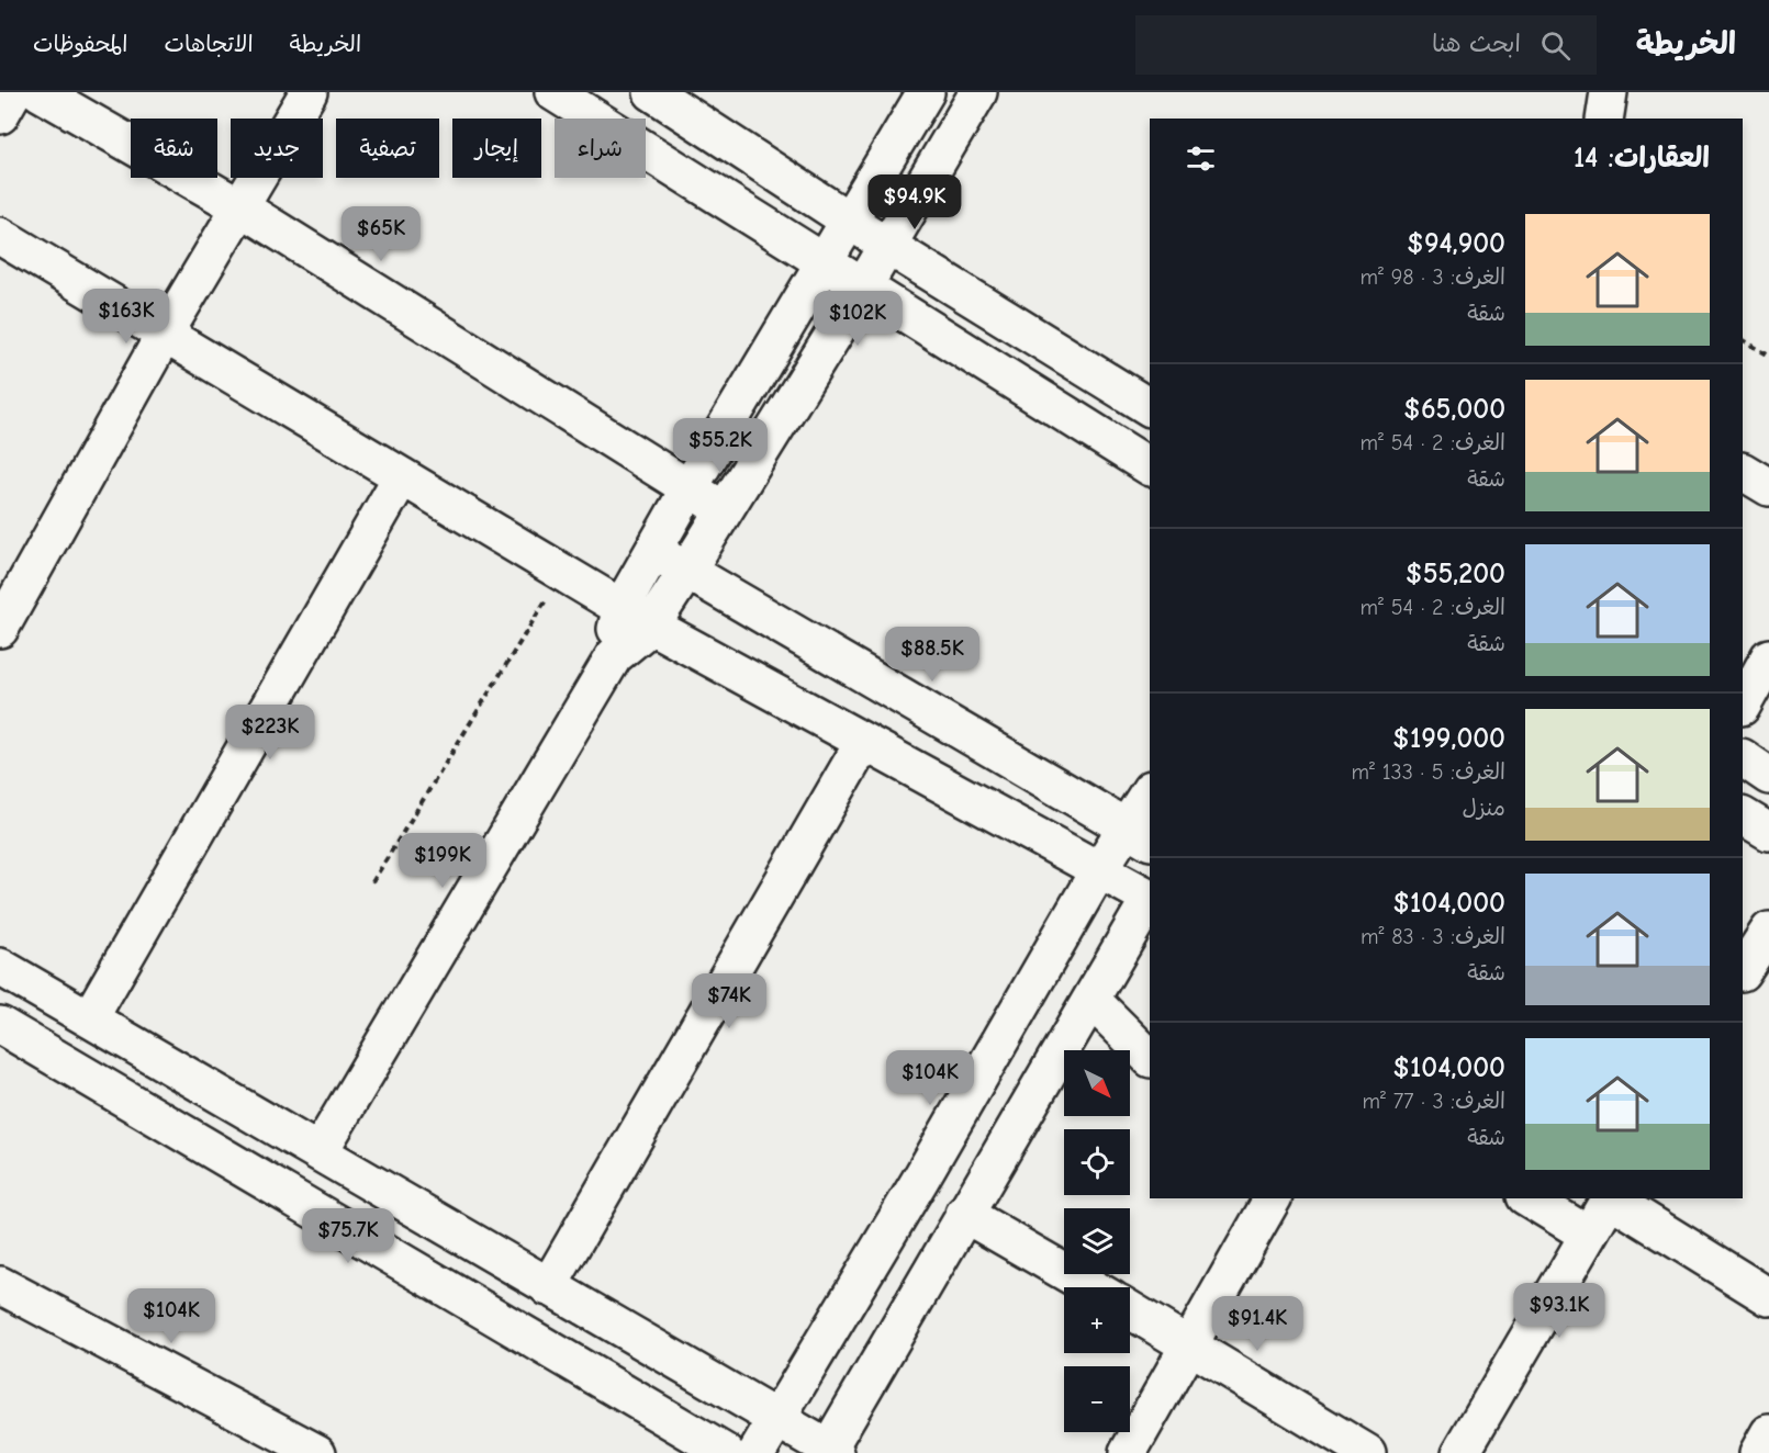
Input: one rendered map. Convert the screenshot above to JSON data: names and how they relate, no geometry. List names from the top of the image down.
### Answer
{
  "north": "bottom right",
  "page": {
    "header": "الخريطة",
    "search": "ابحث هنا",
    "nav": ["الخريطة", "الاتجاهات", "المحفوظات"],
    "chip": [
      "شراء",
      "إيجار",
      "تصفية",
      "جديد",
      "شقة"
    ],
    "heading": "العقارات: 14",
    "price": [
      "$94.9K",
      "$65K",
      "$163K",
      "$102K",
      "$55.2K",
      "$88.5K",
      "$223K",
      "$199K",
      "$74K",
      "$104K",
      "$75.7K",
      "$93.1K",
      "$104K",
      "$91.4K"
    ],
    "list": [
      {
        "name": "$94,900",
        "note": "الغرف: 3 · 98 m² · شقة"
      },
      {
        "name": "$65,000",
        "note": "الغرف: 2 · 54 m² · شقة"
      },
      {
        "name": "$55,200",
        "note": "الغرف: 2 · 54 m² · شقة"
      },
      {
        "name": "$199,000",
        "note": "الغرف: 5 · 133 m² · منزل"
      },
      {
        "name": "$104,000",
        "note": "الغرف: 3 · 83 m² · شقة"
      },
      {
        "name": "$104,000",
        "note": "الغرف: 3 · 77 m² · شقة"
      }
    ],
    "map_buttons": ["+", "−"]
  }
}
